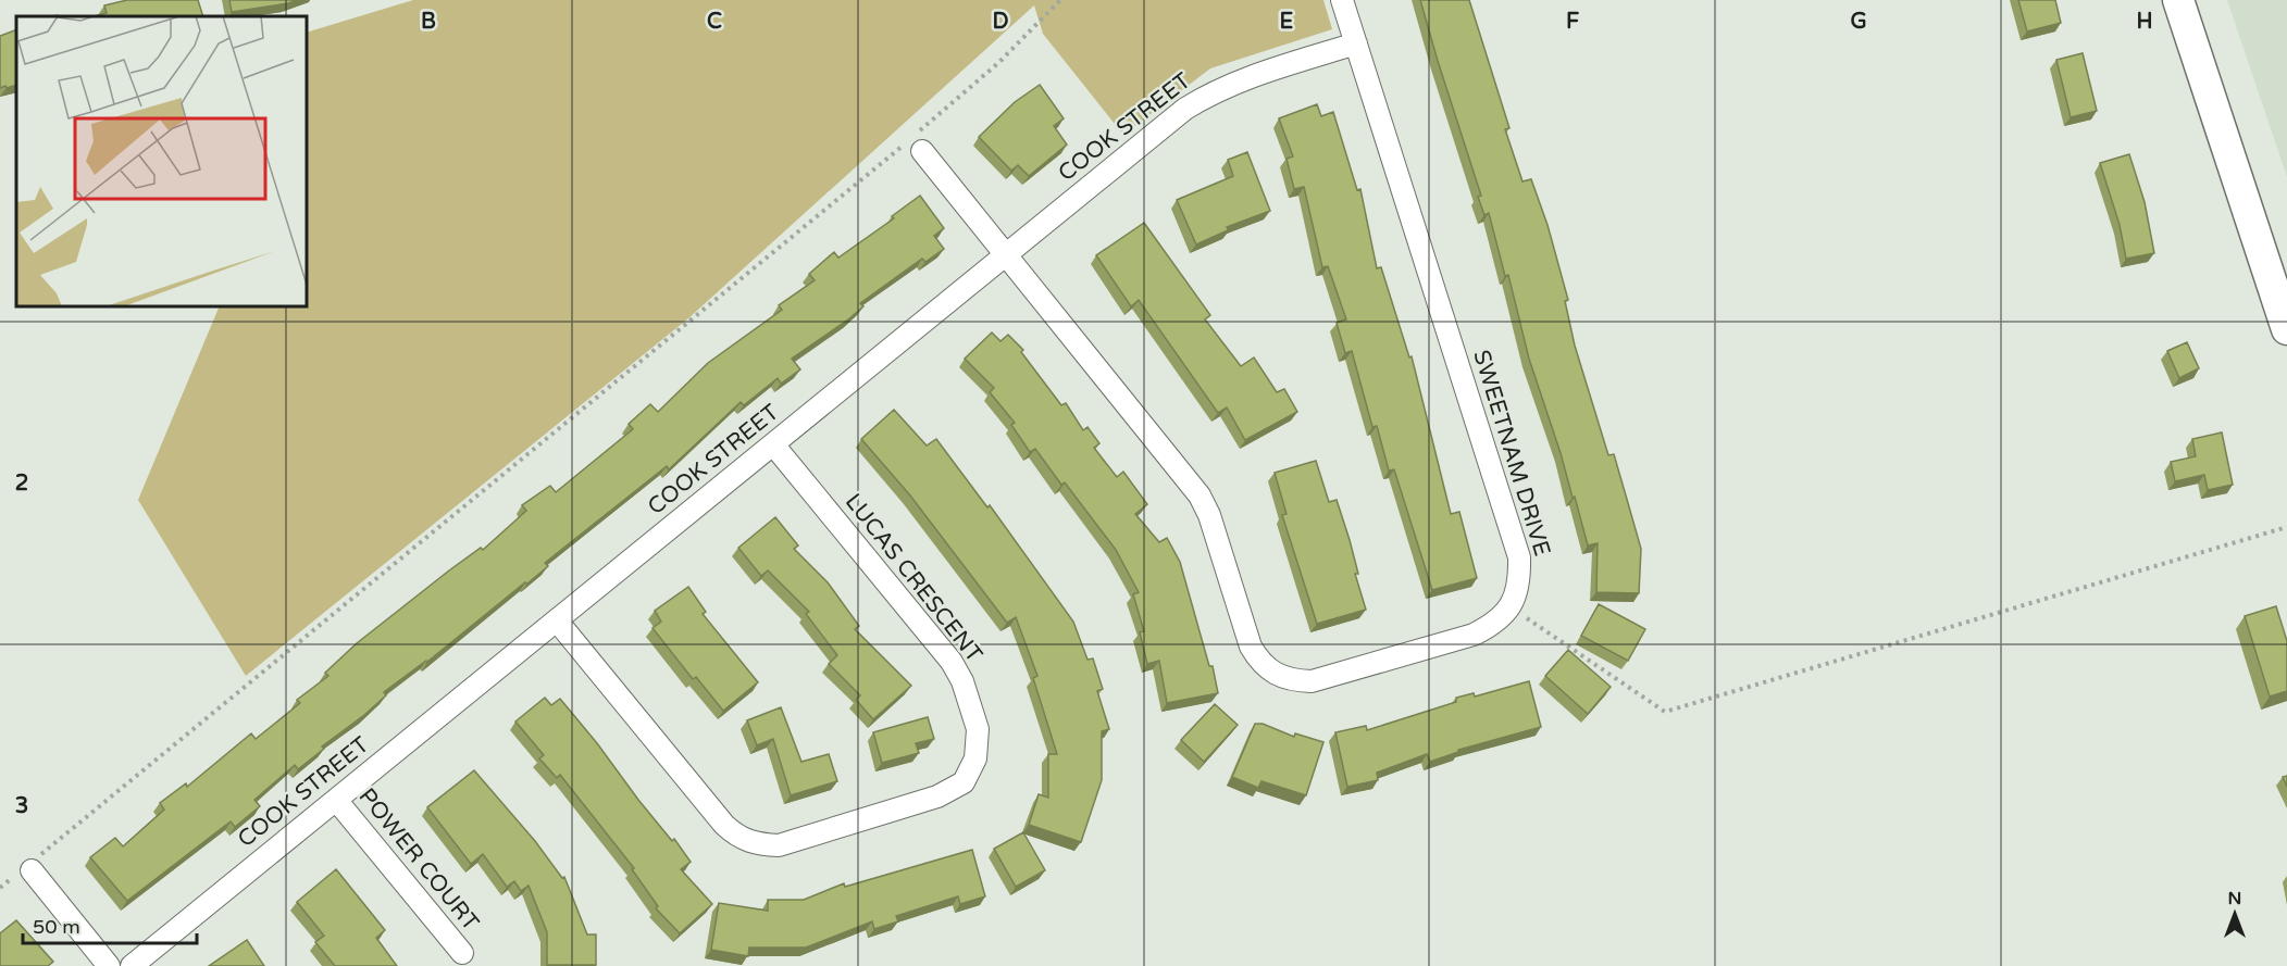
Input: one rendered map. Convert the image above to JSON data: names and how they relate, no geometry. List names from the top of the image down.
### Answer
{
  "streets": {
    "street": [
      "COOK STREET",
      "SWEETNAM DRIVE",
      "LUCAS CRESCENT",
      "POWER COURT"
    ]
  },
  "crossings": [
    ["COOK STREET", "SWEETNAM DRIVE"],
    ["COOK STREET", "LUCAS CRESCENT"],
    ["COOK STREET", "POWER COURT"]
  ],
  "scale_bar": "50 m",
  "north": "top",
  "grid": {
    "columns": [
      "B",
      "C",
      "D",
      "E",
      "F",
      "G",
      "H"
    ],
    "rows": ["2", "3"]
  }
}
